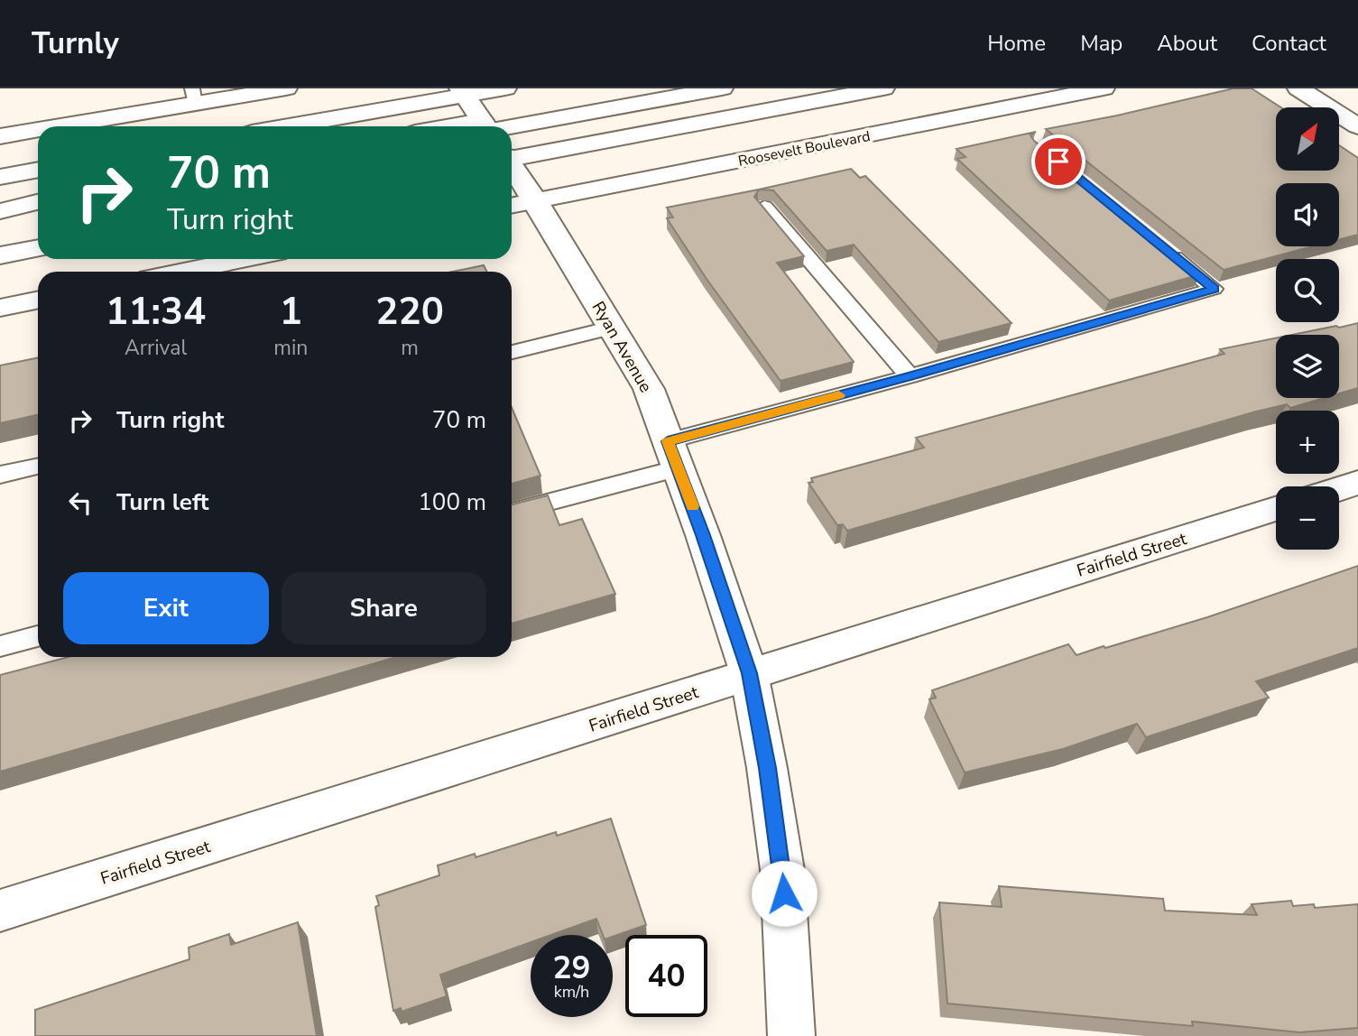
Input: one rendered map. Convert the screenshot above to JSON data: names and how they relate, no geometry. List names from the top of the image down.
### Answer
{
  "streets": {
    "main road": ["Roosevelt Boulevard", "Ryan Avenue", "Fairfield Street"]
  },
  "crossings": [
    ["Roosevelt Boulevard", "Ryan Avenue"],
    ["Ryan Avenue", "Fairfield Street"]
  ],
  "north": "top right",
  "page": {
    "header": "Turnly",
    "nav": [
      "Home",
      "Map",
      "About",
      "Contact"
    ],
    "map_buttons": ["+", "−"],
    "turn": ["70 m", "Turn right"],
    "eta": [
      "11:34",
      "Arrival",
      "1",
      "min",
      "220",
      "m"
    ],
    "list": [
      {
        "name": "Turn right",
        "value": "70 m"
      },
      {
        "name": "Turn left",
        "value": "100 m"
      }
    ],
    "buttons": ["Exit", "Share"],
    "speed": "29 km/h",
    "limit": "40"
  }
}
